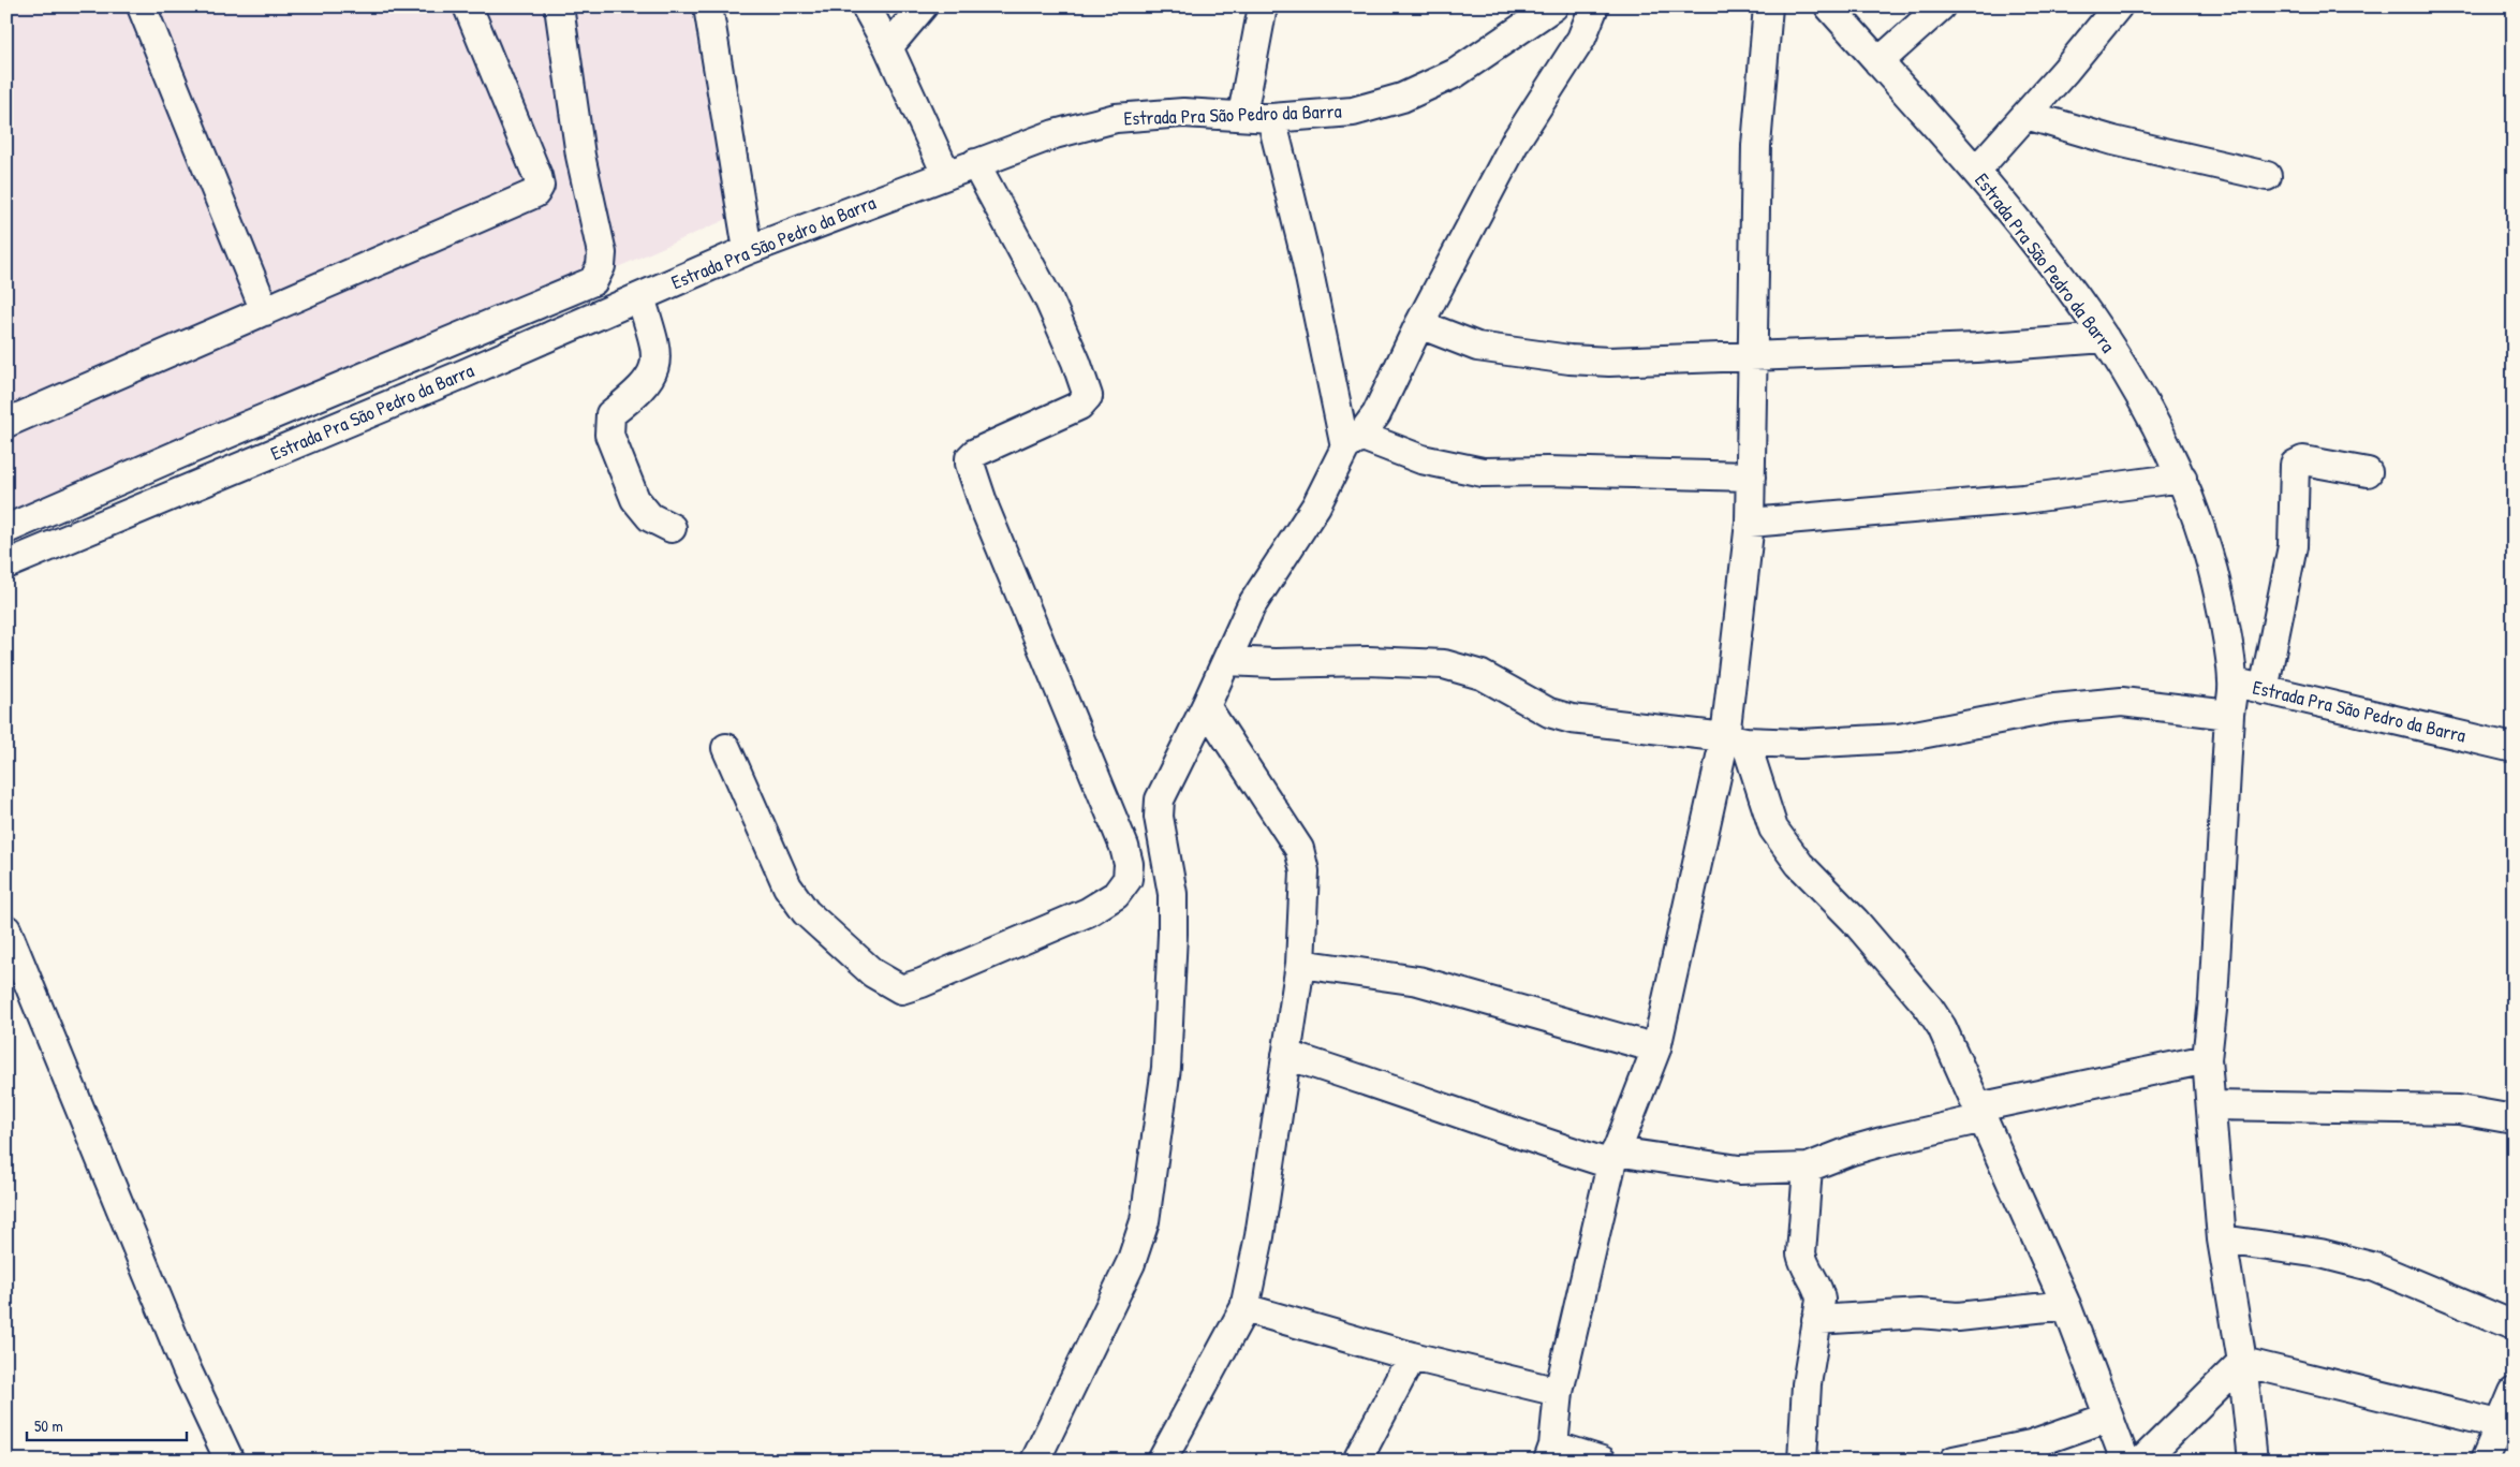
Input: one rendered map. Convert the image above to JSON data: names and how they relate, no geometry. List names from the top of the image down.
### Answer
{
  "streets": {
    "street": ["Estrada Pra São Pedro da Barra"]
  },
  "scale_bar": "50 m"
}
